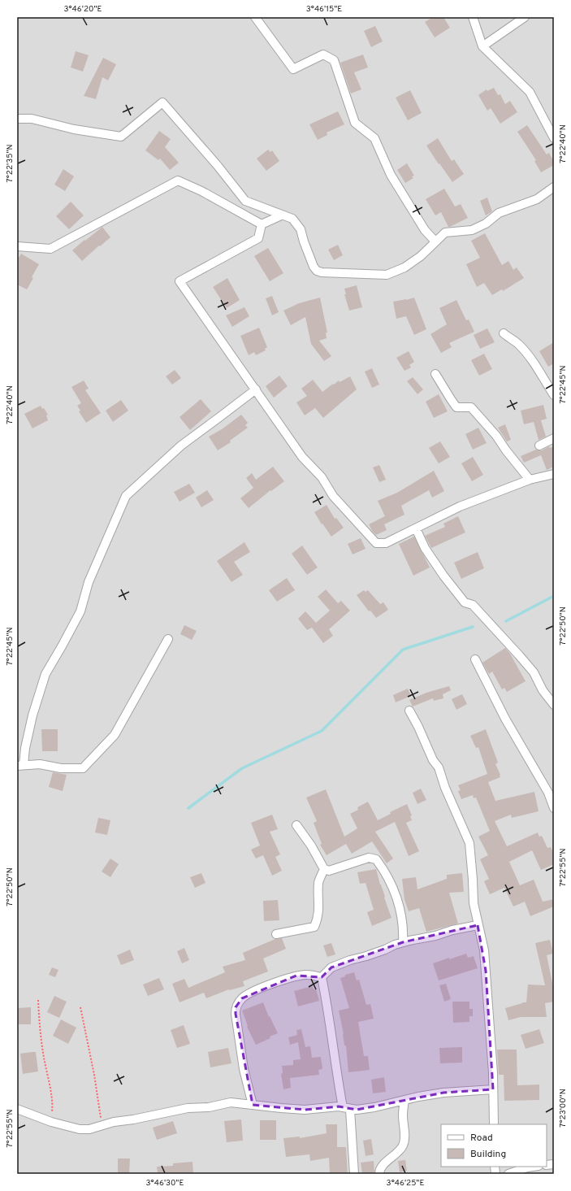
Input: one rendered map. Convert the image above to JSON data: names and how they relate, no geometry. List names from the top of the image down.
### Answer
{
  "legend": ["Road", "Building"],
  "coordinates": [
    "3°46'20\"E",
    "3°46'15\"E",
    "7°22'40\"N",
    "7°22'35\"N",
    "7°22'45\"N",
    "7°22'50\"N",
    "7°22'55\"N",
    "7°23'00\"N",
    "3°46'30\"E",
    "3°46'25\"E"
  ]
}
